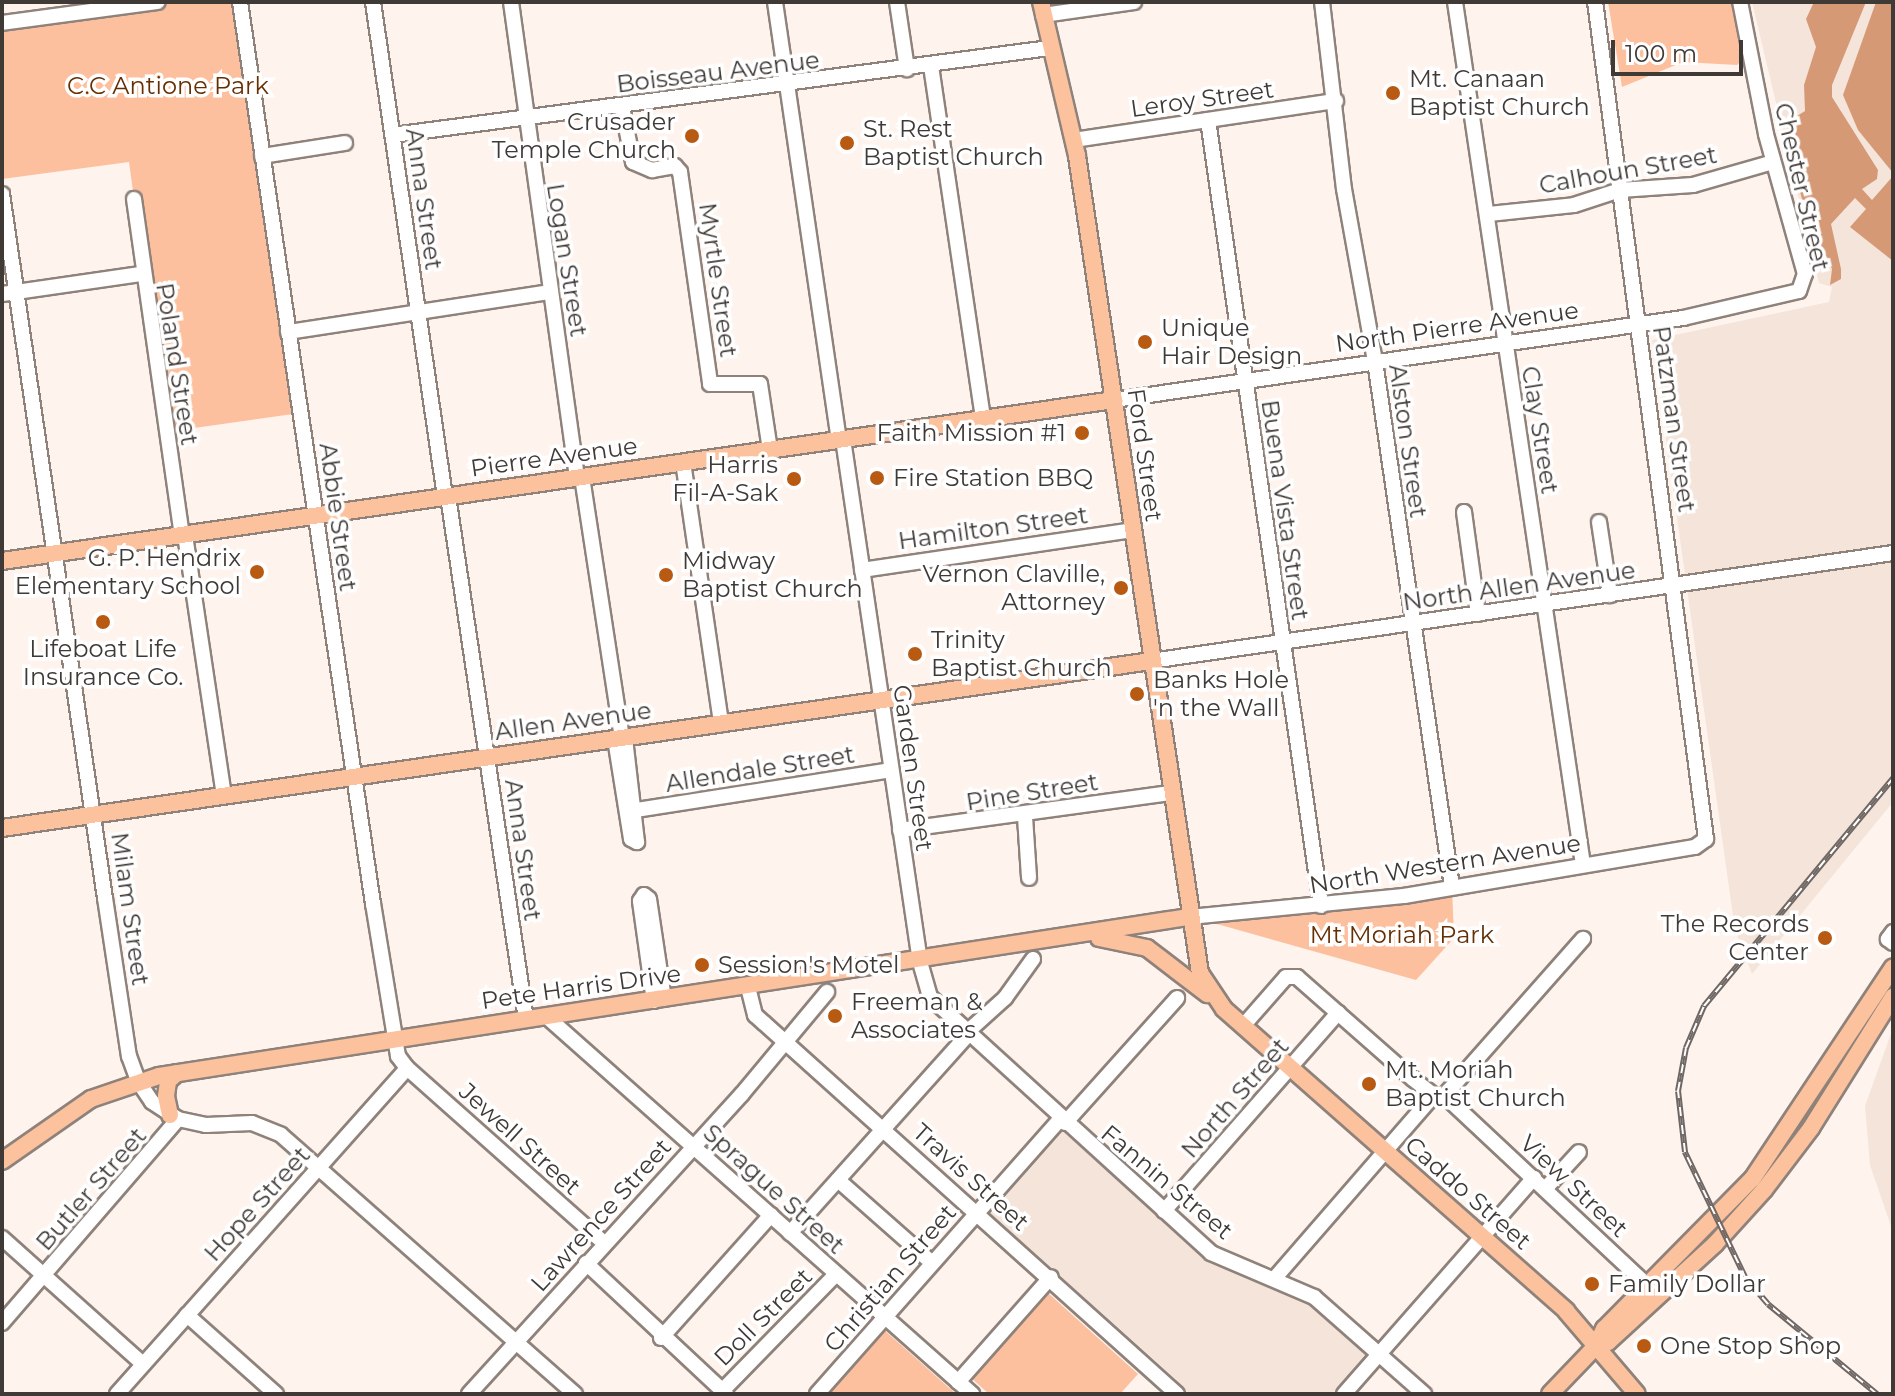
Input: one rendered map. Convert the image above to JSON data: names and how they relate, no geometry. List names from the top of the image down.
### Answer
{
  "streets": {
    "main road": [
      "Ford Street",
      "Pierre Avenue",
      "Allen Avenue",
      "Pete Harris Drive",
      "Caddo Street"
    ],
    "street": [
      "Boisseau Avenue",
      "Leroy Street",
      "Calhoun Street",
      "Chester Street",
      "Anna Street",
      "Logan Street",
      "Myrtle Street",
      "North Pierre Avenue",
      "Poland Street",
      "Patzman Street",
      "Clay Street",
      "Alston Street",
      "Buena Vista Street",
      "Abbie Street",
      "Hamilton Street",
      "North Allen Avenue",
      "Garden Street",
      "Allendale Street",
      "Pine Street",
      "North Western Avenue",
      "Milam Street",
      "North Street",
      "Jewell Street",
      "Travis Street",
      "Fannin Street",
      "View Street",
      "Butler Street",
      "Sprague Street",
      "Hope Street",
      "Lawrence Street",
      "Christian Street",
      "Doll Street"
    ]
  },
  "crossings": [
    ["Boisseau Avenue", "Anna Street"],
    ["Boisseau Avenue", "Logan Street"],
    ["Boisseau Avenue", "Myrtle Street"],
    ["Boisseau Avenue", "Ford Street"],
    ["Boisseau Avenue", "Garden Street"],
    ["Leroy Street", "Alston Street"],
    ["Leroy Street", "Ford Street"],
    ["Leroy Street", "Buena Vista Street"],
    ["Calhoun Street", "Chester Street"],
    ["Calhoun Street", "Patzman Street"],
    ["Calhoun Street", "Clay Street"],
    ["Chester Street", "North Pierre Avenue"],
    ["Anna Street", "Pierre Avenue"],
    ["Anna Street", "Allen Avenue"],
    ["Anna Street", "Pete Harris Drive"],
    ["Logan Street", "Pierre Avenue"],
    ["Logan Street", "Allen Avenue"],
    ["Logan Street", "Allendale Street"],
    ["Myrtle Street", "Pierre Avenue"],
    ["North Pierre Avenue", "Patzman Street"],
    ["North Pierre Avenue", "Clay Street"],
    ["North Pierre Avenue", "Alston Street"],
    ["North Pierre Avenue", "Ford Street"],
    ["North Pierre Avenue", "Pierre Avenue"],
    ["North Pierre Avenue", "Buena Vista Street"],
    ["Poland Street", "Pierre Avenue"],
    ["Poland Street", "Allen Avenue"],
    ["Patzman Street", "North Allen Avenue"],
    ["Patzman Street", "North Western Avenue"],
    ["Clay Street", "North Allen Avenue"],
    ["Clay Street", "North Western Avenue"],
    ["Alston Street", "North Allen Avenue"],
    ["Alston Street", "North Western Avenue"],
    ["Ford Street", "Pierre Avenue"],
    ["Ford Street", "Hamilton Street"],
    ["Ford Street", "North Allen Avenue"],
    ["Ford Street", "Allen Avenue"],
    ["Ford Street", "Pine Street"],
    ["Ford Street", "North Western Avenue"],
    ["Ford Street", "Pete Harris Drive"],
    ["Ford Street", "Caddo Street"],
    ["Pierre Avenue", "Abbie Street"],
    ["Pierre Avenue", "Garden Street"],
    ["Pierre Avenue", "Milam Street"],
    ["Buena Vista Street", "North Allen Avenue"],
    ["Buena Vista Street", "North Western Avenue"],
    ["Abbie Street", "Allen Avenue"],
    ["Abbie Street", "Pete Harris Drive"],
    ["Hamilton Street", "Garden Street"],
    ["North Allen Avenue", "Allen Avenue"],
    ["Allen Avenue", "Garden Street"],
    ["Allen Avenue", "Milam Street"],
    ["Garden Street", "Allendale Street"],
    ["Garden Street", "Pine Street"],
    ["Garden Street", "Pete Harris Drive"],
    ["Garden Street", "Fannin Street"],
    ["North Western Avenue", "Pete Harris Drive"],
    ["North Western Avenue", "Caddo Street"],
    ["Milam Street", "Pete Harris Drive"],
    ["Milam Street", "Butler Street"],
    ["Pete Harris Drive", "Travis Street"],
    ["Pete Harris Drive", "Fannin Street"],
    ["Pete Harris Drive", "Sprague Street"],
    ["Pete Harris Drive", "Caddo Street"],
    ["North Street", "Fannin Street"],
    ["North Street", "View Street"],
    ["North Street", "Caddo Street"],
    ["Jewell Street", "Hope Street"],
    ["Jewell Street", "Lawrence Street"],
    ["Travis Street", "Lawrence Street"],
    ["Travis Street", "Christian Street"],
    ["Fannin Street", "Christian Street"],
    ["View Street", "Caddo Street"],
    ["Sprague Street", "Lawrence Street"],
    ["Sprague Street", "Christian Street"],
    ["Sprague Street", "Doll Street"]
  ],
  "parks": ["C.C Antione Park", "Mt Moriah Park"],
  "places": [
    "Mt. Canaan Baptist Church",
    "Crusader Temple Church",
    "St. Rest Baptist Church",
    "Unique Hair Design",
    "Faith Mission #1",
    "Fire Station BBQ",
    "Harris Fil-A-Sak",
    "G. P. Hendrix Elementary School",
    "Midway Baptist Church",
    "Vernon Claville, Attorney",
    "Lifeboat Life Insurance Co.",
    "Trinity Baptist Church",
    "Banks Hole 'n the Wall",
    "The Records Center",
    "Session's Motel",
    "Freeman & Associates",
    "Mt. Moriah Baptist Church",
    "Family Dollar",
    "One Stop Shop"
  ],
  "scale_bar": "100 m"
}
